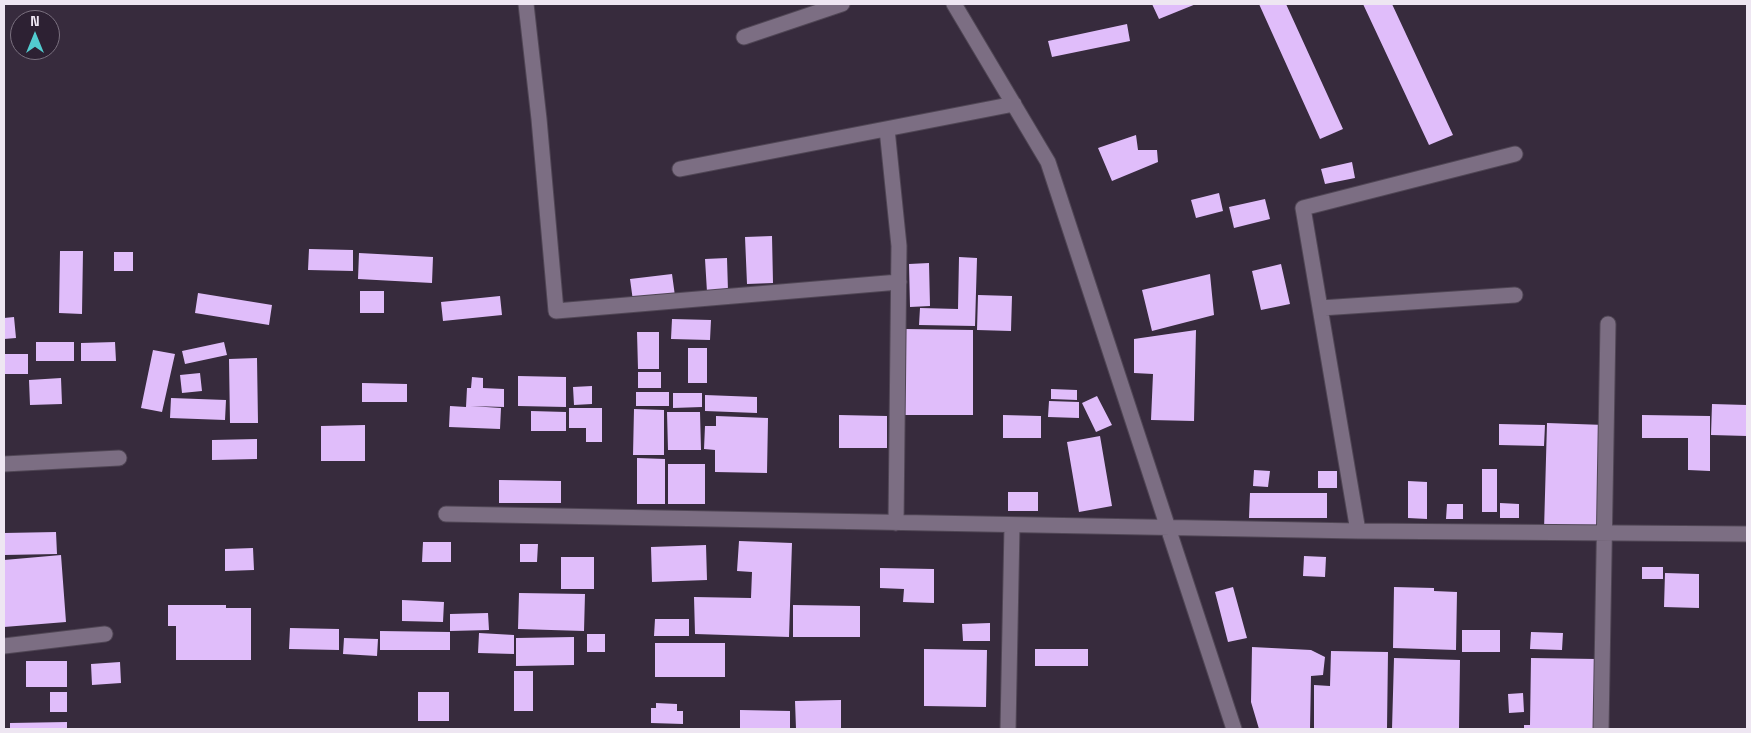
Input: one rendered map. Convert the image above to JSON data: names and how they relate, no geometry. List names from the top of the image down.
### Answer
{
  "north": "top"
}
